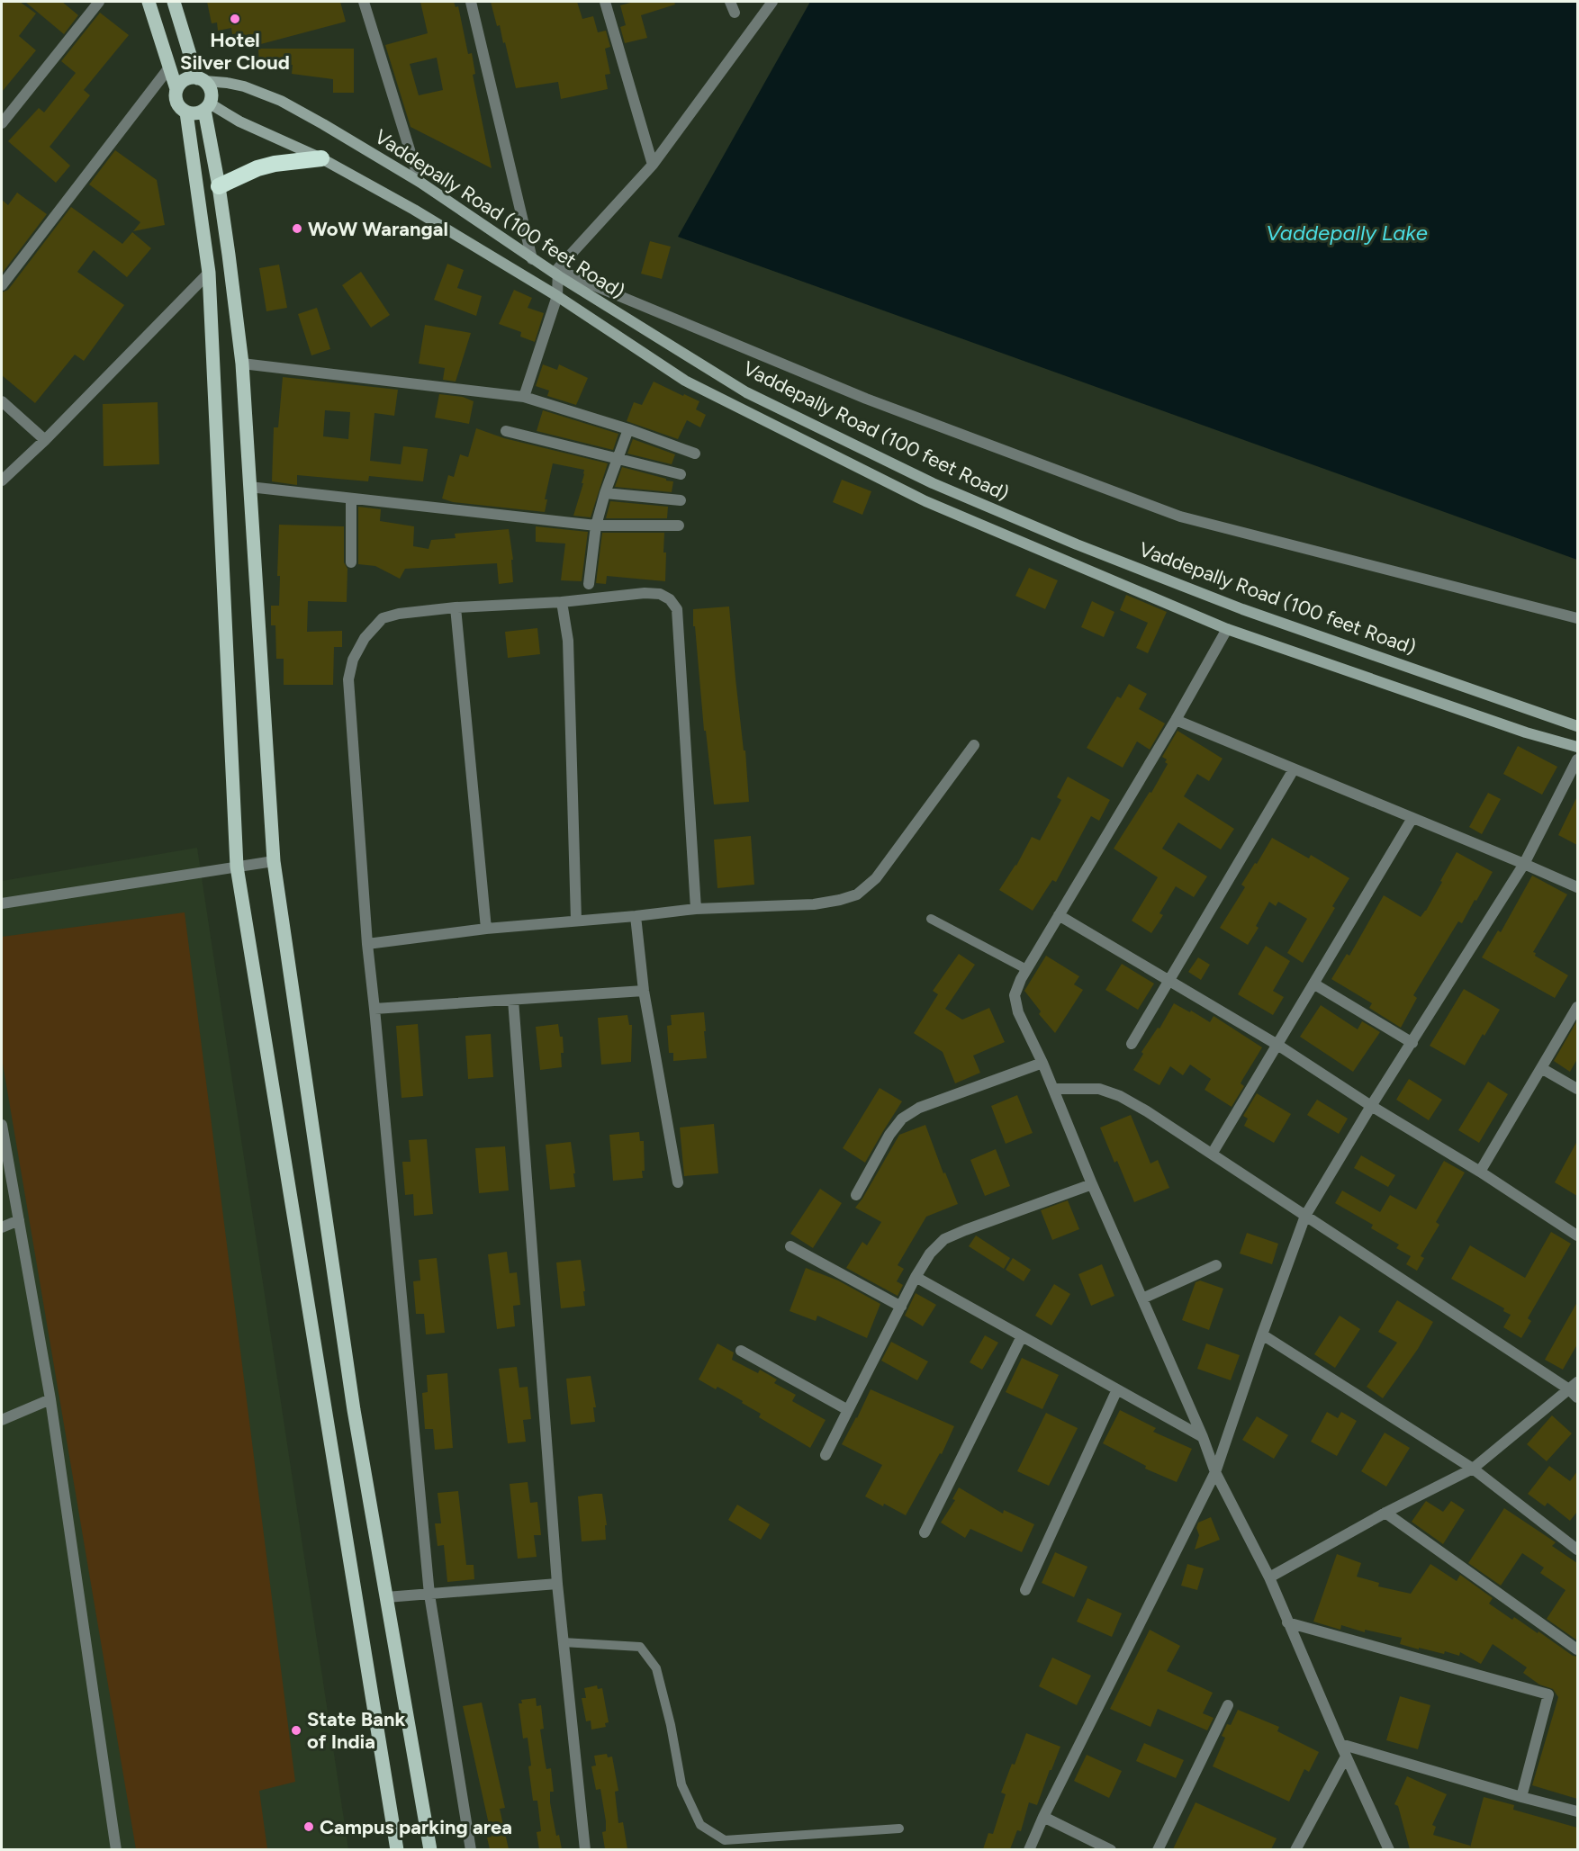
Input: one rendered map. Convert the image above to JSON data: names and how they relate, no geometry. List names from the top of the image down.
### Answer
{
  "streets": {
    "main road": ["Vaddepally Road (100 feet Road)"]
  },
  "water": ["Vaddepally Lake"],
  "places": [
    "Hotel Silver Cloud",
    "WoW Warangal",
    "State Bank of India",
    "Campus parking area"
  ]
}
